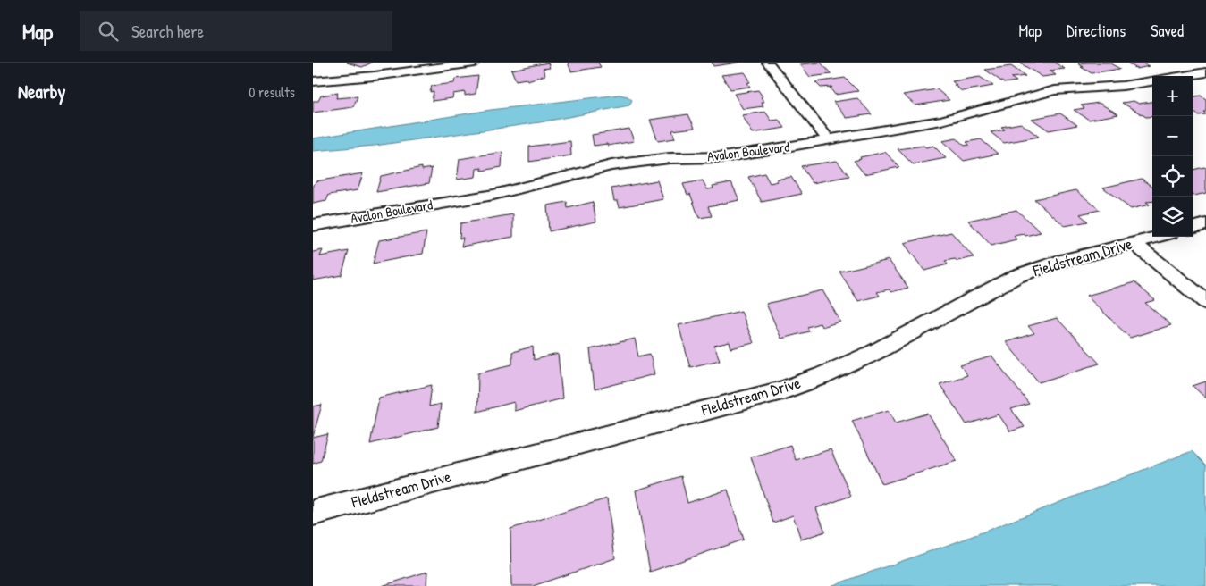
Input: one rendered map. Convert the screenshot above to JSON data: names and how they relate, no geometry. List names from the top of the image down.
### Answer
{
  "streets": {
    "street": ["Avalon Boulevard", "Fieldstream Drive"]
  },
  "page": {
    "header": "Map",
    "search": "Search here",
    "nav": ["Map", "Directions", "Saved"],
    "heading": ["Nearby", "0 results"],
    "map_buttons": ["+", "−"]
  }
}
